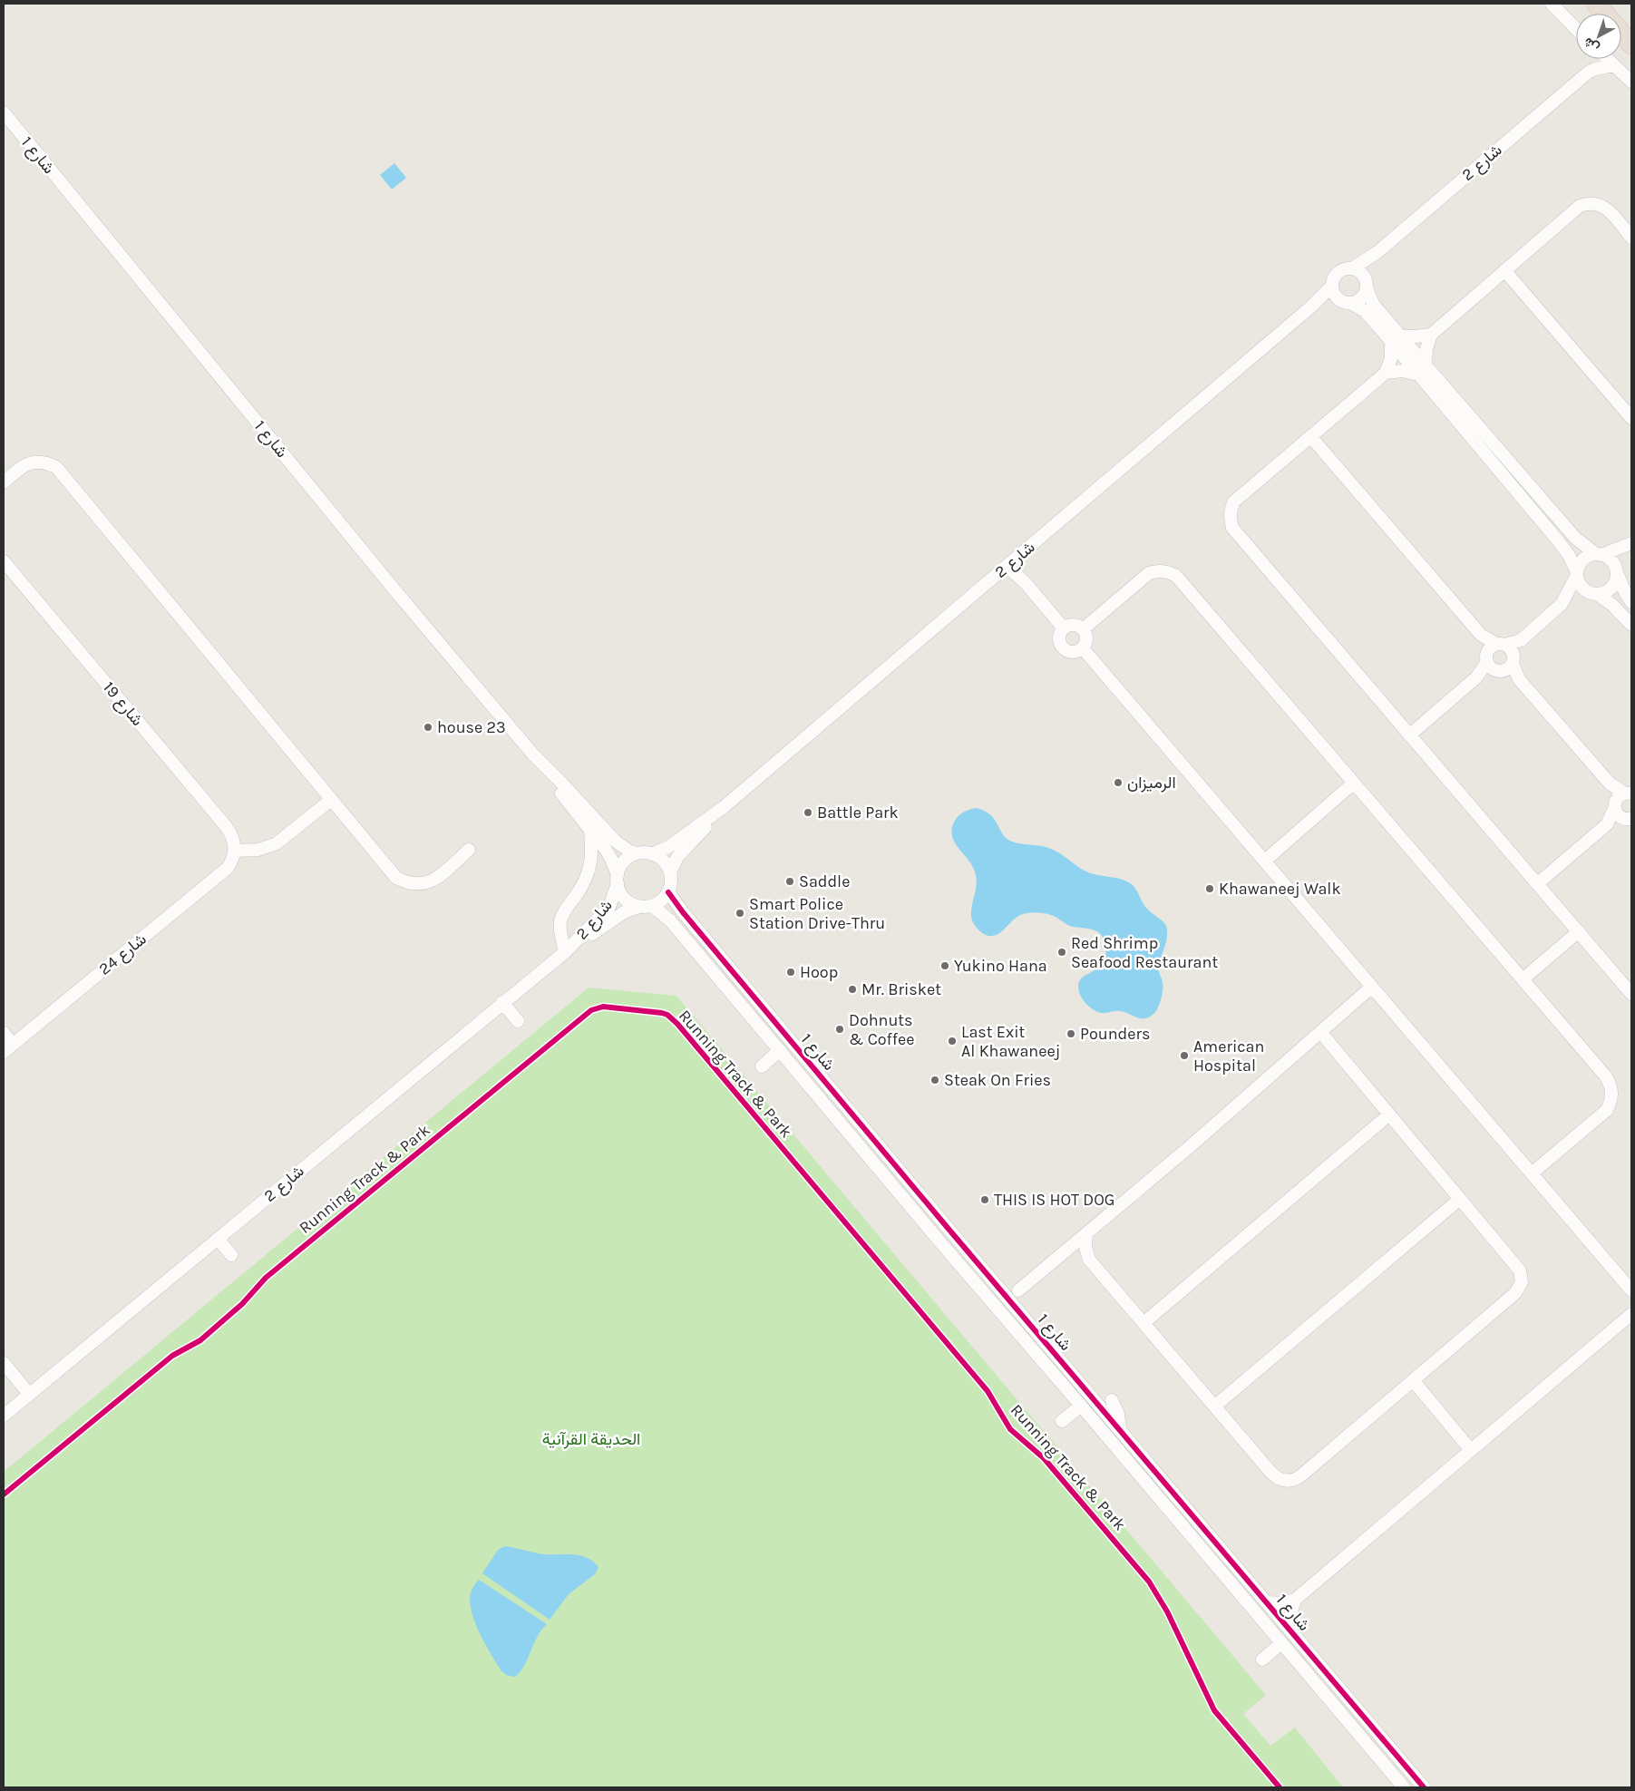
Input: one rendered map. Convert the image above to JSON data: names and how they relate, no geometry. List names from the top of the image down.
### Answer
{
  "streets": {
    "street": [
      "شارع 1",
      "شارع 2",
      "شارع 19",
      "شارع 24"
    ],
    "cycle path": ["Running Track & Park"]
  },
  "crossings": [
    ["شارع 1", "شارع 2"],
    ["شارع 19", "شارع 24"]
  ],
  "parks": ["الحديقة القرآنية"],
  "places": [
    "house 23",
    "الرميزان",
    "Battle Park",
    "Saddle",
    "Khawaneej Walk",
    "Smart Police Station Drive-Thru",
    "Red Shrimp Seafood Restaurant",
    "Yukino Hana",
    "Hoop",
    "Mr. Brisket",
    "Dohnuts & Coffee",
    "Pounders",
    "Last Exit Al Khawaneej",
    "American Hospital",
    "Steak On Fries",
    "THIS IS HOT DOG"
  ],
  "north": "bottom left"
}
